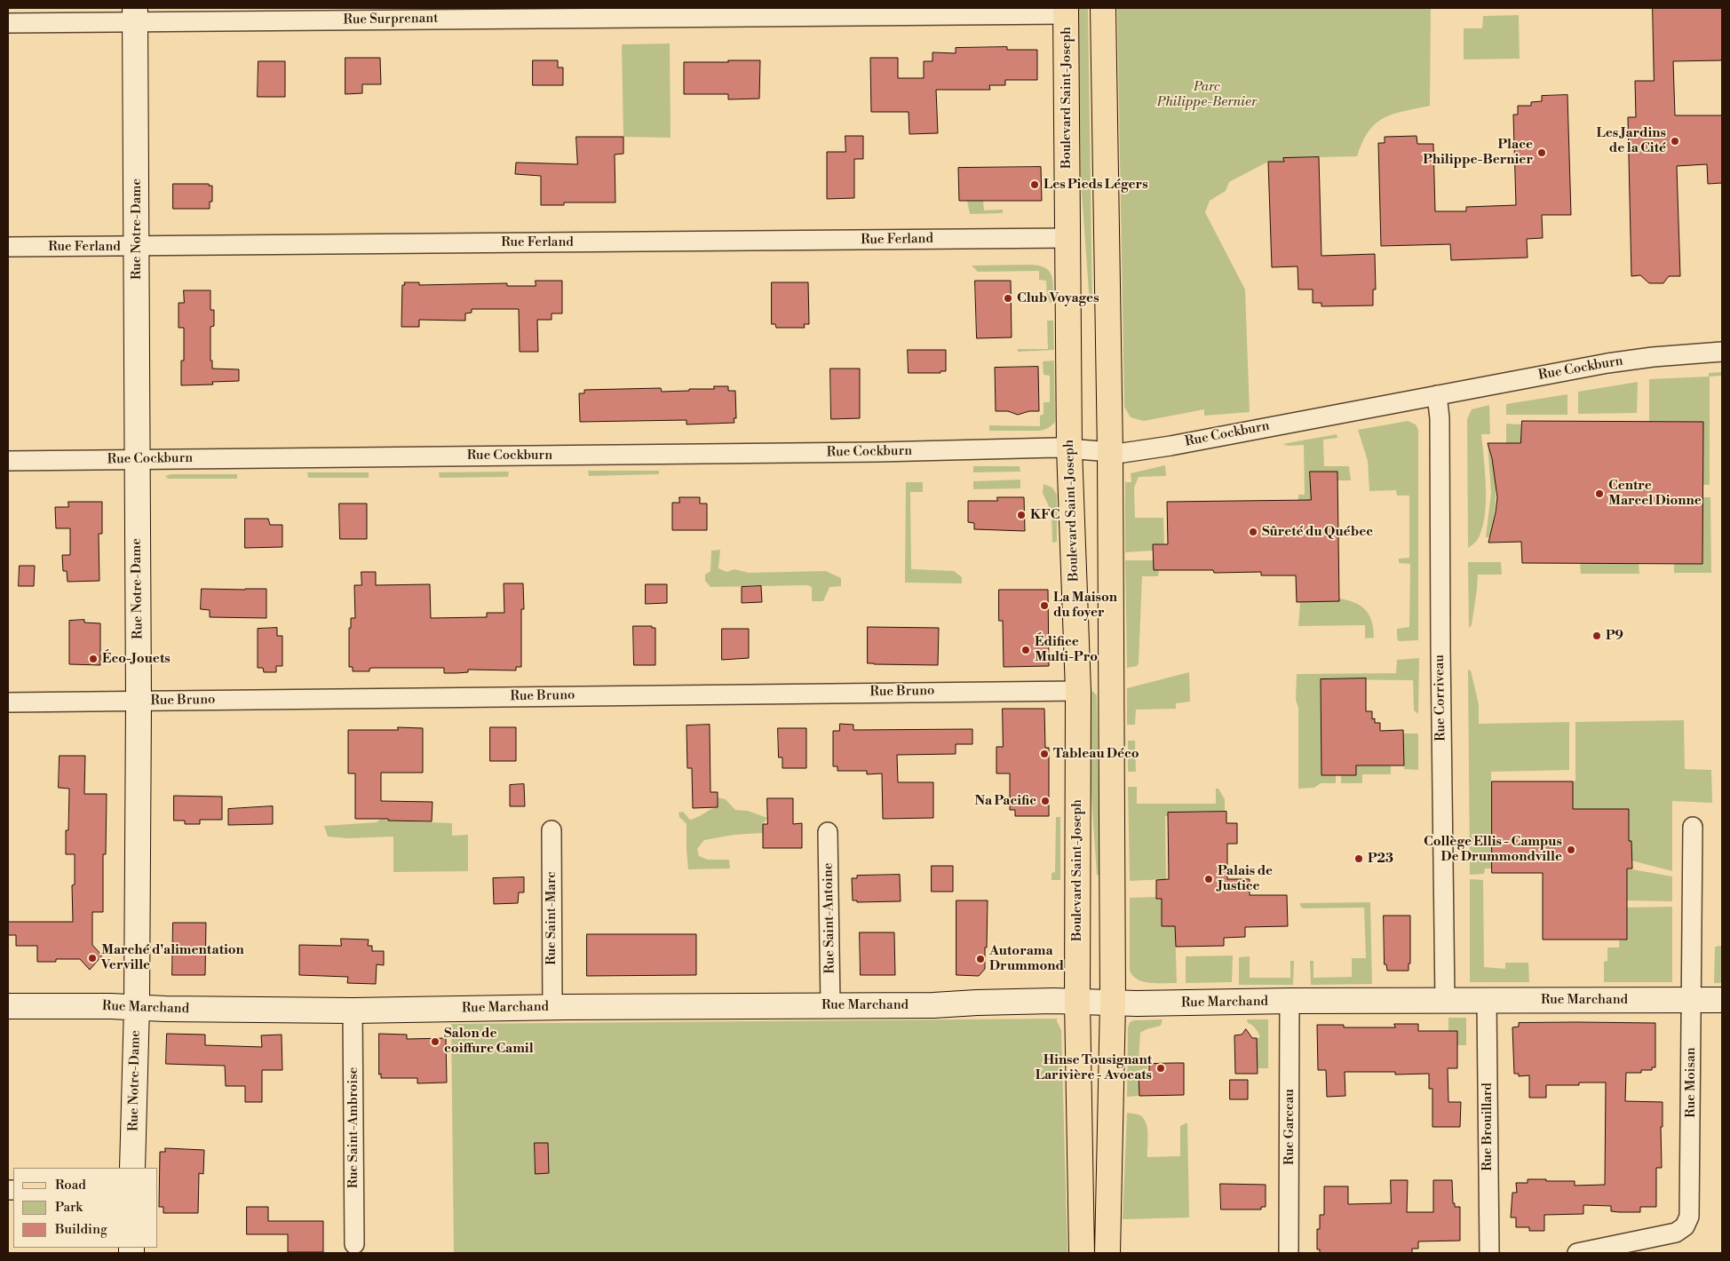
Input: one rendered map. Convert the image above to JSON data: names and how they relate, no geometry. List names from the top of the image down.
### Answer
{
  "streets": {
    "main road": ["Boulevard Saint-Joseph"],
    "street": [
      "Rue Surprenant",
      "Rue Notre-Dame",
      "Rue Ferland",
      "Rue Cockburn",
      "Rue Bruno",
      "Rue Corriveau",
      "Rue Saint-Marc",
      "Rue Saint-Antoine",
      "Rue Marchand",
      "Rue Moisan",
      "Rue Garceau",
      "Rue Brouillard",
      "Rue Saint-Ambroise"
    ]
  },
  "crossings": [
    ["Rue Surprenant", "Boulevard Saint-Joseph"],
    ["Rue Surprenant", "Rue Notre-Dame"],
    ["Boulevard Saint-Joseph", "Rue Ferland"],
    ["Boulevard Saint-Joseph", "Rue Cockburn"],
    ["Boulevard Saint-Joseph", "Rue Bruno"],
    ["Boulevard Saint-Joseph", "Rue Marchand"],
    ["Rue Notre-Dame", "Rue Ferland"],
    ["Rue Notre-Dame", "Rue Cockburn"],
    ["Rue Notre-Dame", "Rue Bruno"],
    ["Rue Notre-Dame", "Rue Marchand"],
    ["Rue Cockburn", "Rue Corriveau"],
    ["Rue Corriveau", "Rue Marchand"],
    ["Rue Saint-Marc", "Rue Marchand"],
    ["Rue Saint-Antoine", "Rue Marchand"],
    ["Rue Marchand", "Rue Moisan"],
    ["Rue Marchand", "Rue Garceau"],
    ["Rue Marchand", "Rue Brouillard"],
    ["Rue Marchand", "Rue Saint-Ambroise"]
  ],
  "parks": ["Parc Philippe-Bernier"],
  "places": [
    "Les Jardins de la Cité",
    "Place Philippe-Bernier",
    "Les Pieds Légers",
    "Club Voyages",
    "Centre Marcel Dionne",
    "KFC",
    "Sûreté du Québec",
    "La Maison du foyer",
    "P9",
    "Édifice Multi-Pro",
    "Éco-Jouets",
    "Tableau Déco",
    "Na Pacific",
    "Collège Ellis - Campus De Drummondville",
    "P23",
    "Palais de Justice",
    "Marché d'alimentation Verville",
    "Autorama Drummond",
    "Salon de coiffure Camil",
    "Hinse Tousignant Larivière - Avocats"
  ],
  "legend": ["Road", "Park", "Building"]
}
